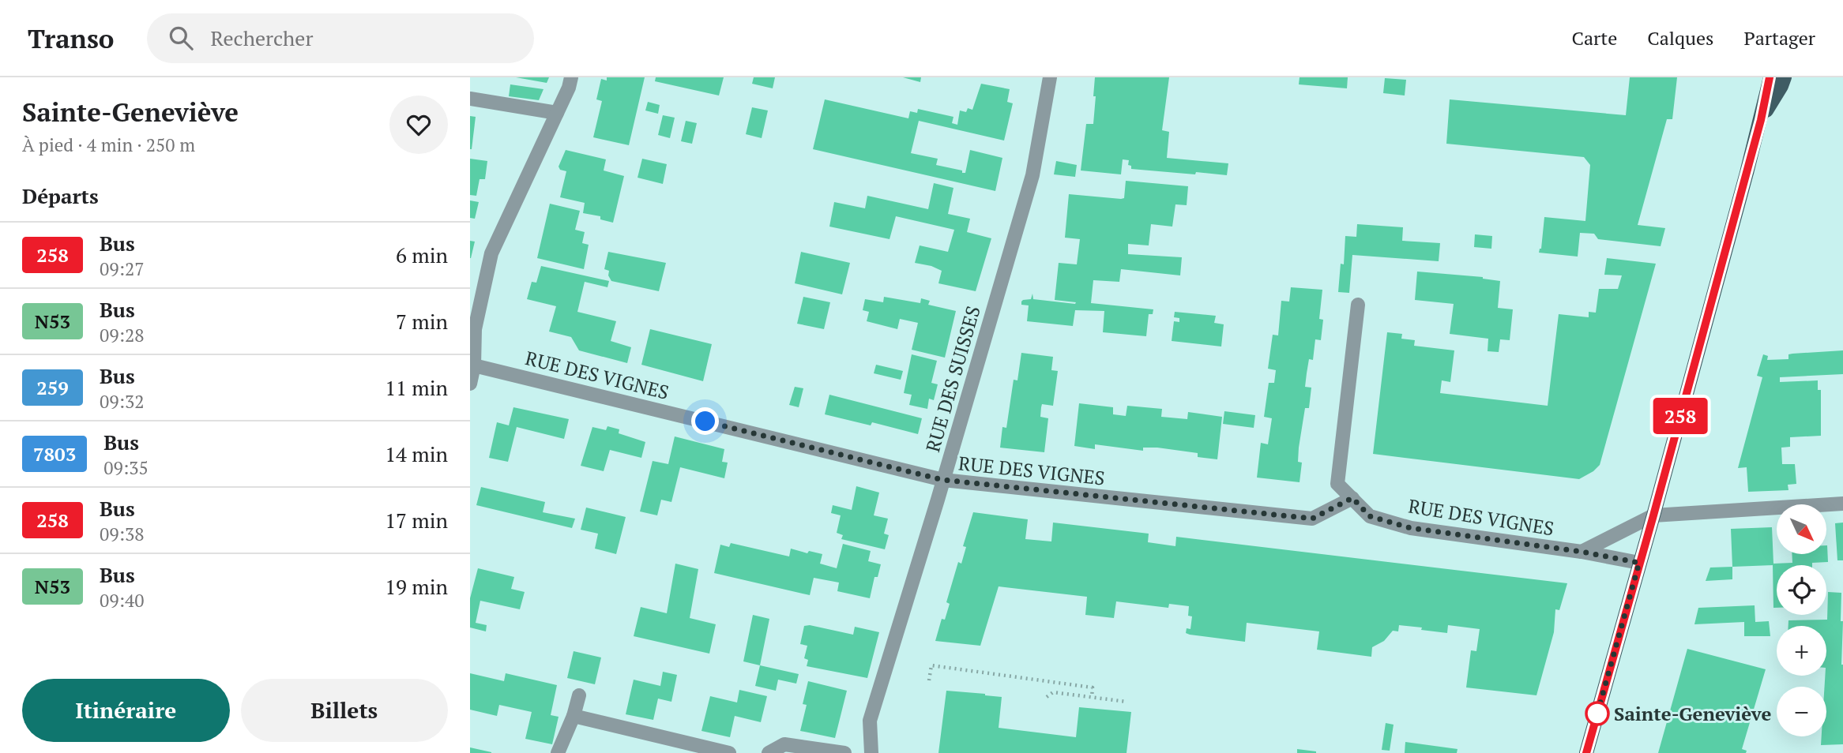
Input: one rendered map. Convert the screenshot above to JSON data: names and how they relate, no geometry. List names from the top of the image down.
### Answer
{
  "streets": {
    "street": ["RUE DES VIGNES", "RUE DES SUISSES"]
  },
  "crossings": [
    ["RUE DES VIGNES", "RUE DES SUISSES"]
  ],
  "places": ["Sainte-Geneviève"],
  "lines": ["bus line 258"],
  "north": "bottom right",
  "page": {
    "header": "Transo",
    "search": "Rechercher",
    "nav": ["Carte", "Calques", "Partager"],
    "heading": [
      ["Sainte-Geneviève", "À pied · 4 min · 250 m"],
      "Départs"
    ],
    "on_map": "258",
    "list": [
      {
        "mark": "258",
        "name": "Bus",
        "note": "09:27",
        "value": "6 min"
      },
      {
        "mark": "N53",
        "name": "Bus",
        "note": "09:28",
        "value": "7 min"
      },
      {
        "mark": "259",
        "name": "Bus",
        "note": "09:32",
        "value": "11 min"
      },
      {
        "mark": "7803",
        "name": "Bus",
        "note": "09:35",
        "value": "14 min"
      },
      {
        "mark": "258",
        "name": "Bus",
        "note": "09:38",
        "value": "17 min"
      },
      {
        "mark": "N53",
        "name": "Bus",
        "note": "09:40",
        "value": "19 min"
      }
    ],
    "map_buttons": ["+", "−"],
    "buttons": ["Itinéraire", "Billets"]
  }
}
